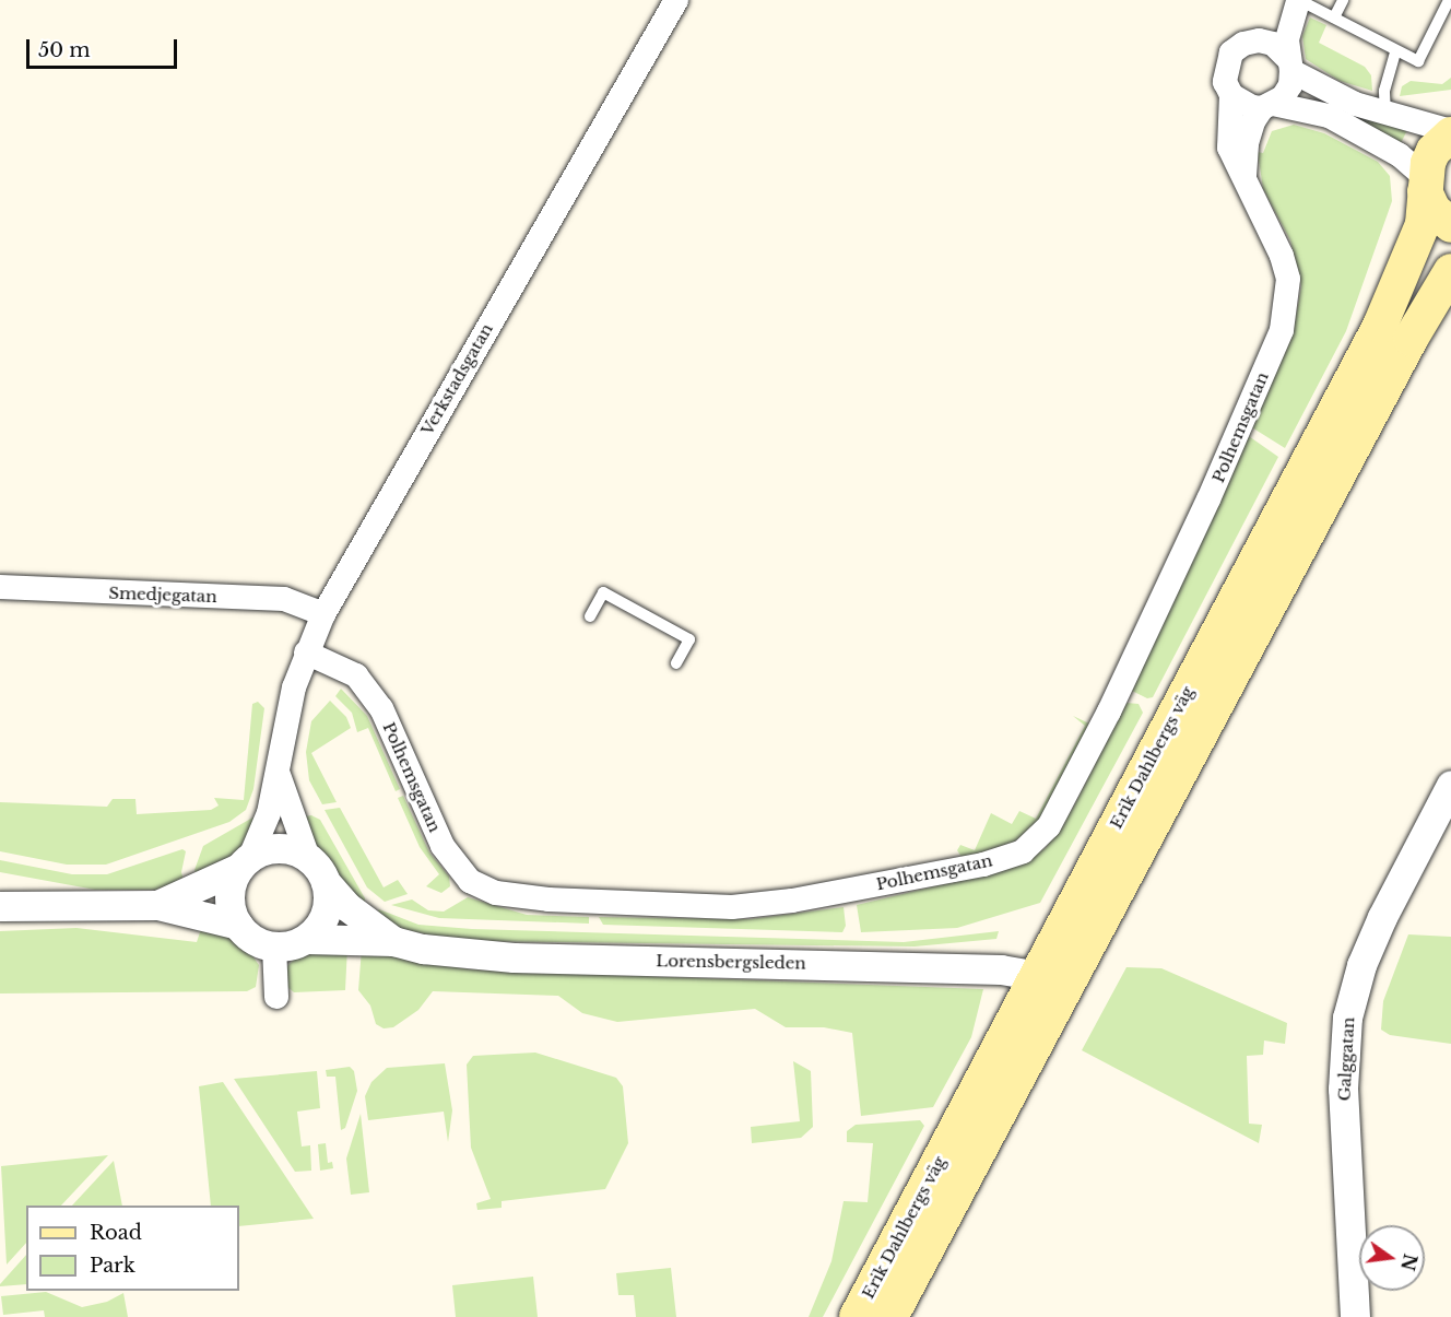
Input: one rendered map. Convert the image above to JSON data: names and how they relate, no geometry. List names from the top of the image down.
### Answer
{
  "streets": {
    "main road": ["Erik Dahlbergs väg"],
    "street": [
      "Verkstadsgatan",
      "Polhemsgatan",
      "Smedjegatan",
      "Lorensbergsleden",
      "Galggatan"
    ]
  },
  "crossings": [
    ["Verkstadsgatan", "Polhemsgatan"],
    ["Verkstadsgatan", "Smedjegatan"],
    ["Verkstadsgatan", "Lorensbergsleden"],
    ["Erik Dahlbergs väg", "Lorensbergsleden"]
  ],
  "legend": ["Road", "Park"],
  "scale_bar": "50 m",
  "north": "right"
}
